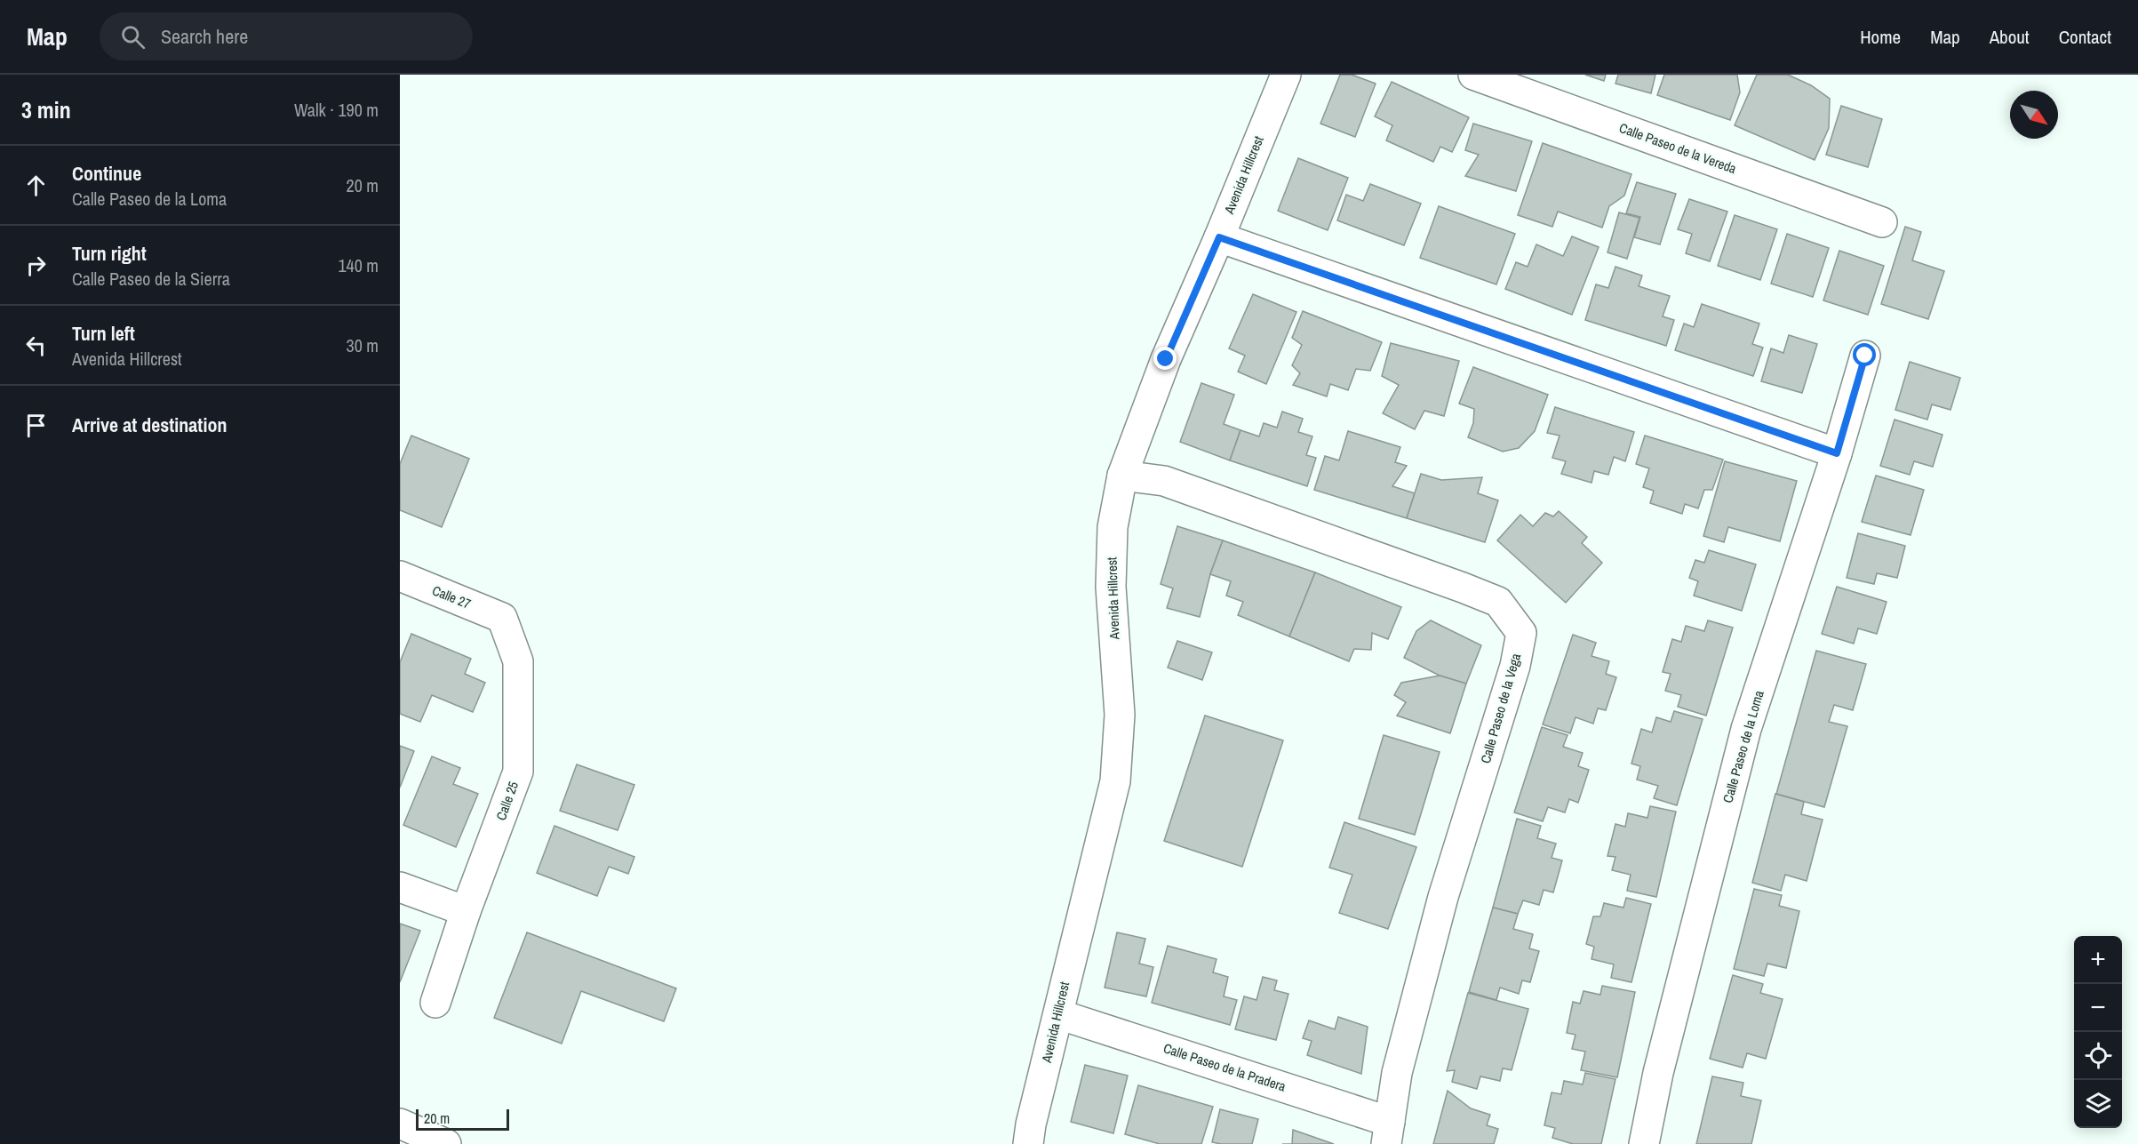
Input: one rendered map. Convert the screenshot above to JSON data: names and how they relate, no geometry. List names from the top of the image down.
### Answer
{
  "streets": {
    "street": [
      "Calle Paseo de la Vereda",
      "Avenida Hillcrest",
      "Calle 27",
      "Calle Paseo de la Vega",
      "Calle Paseo de la Loma",
      "Calle 25",
      "Calle Paseo de la Pradera"
    ]
  },
  "crossings": [
    ["Avenida Hillcrest", "Calle Paseo de la Vega"],
    ["Avenida Hillcrest", "Calle Paseo de la Pradera"],
    ["Calle 27", "Calle 25"],
    ["Calle Paseo de la Vega", "Calle Paseo de la Pradera"]
  ],
  "scale_bar": "20 m",
  "north": "bottom right",
  "page": {
    "header": "Map",
    "search": "Search here",
    "nav": [
      "Home",
      "Map",
      "About",
      "Contact"
    ],
    "heading": ["3 min", "Walk · 190 m"],
    "list": [
      ["Continue", "Calle Paseo de la Loma", "20 m"],
      ["Turn right", "Calle Paseo de la Sierra", "140 m"],
      ["Turn left", "Avenida Hillcrest", "30 m"],
      "Arrive at destination"
    ],
    "map_buttons": ["+", "−"],
    "scale": "20 m"
  }
}
